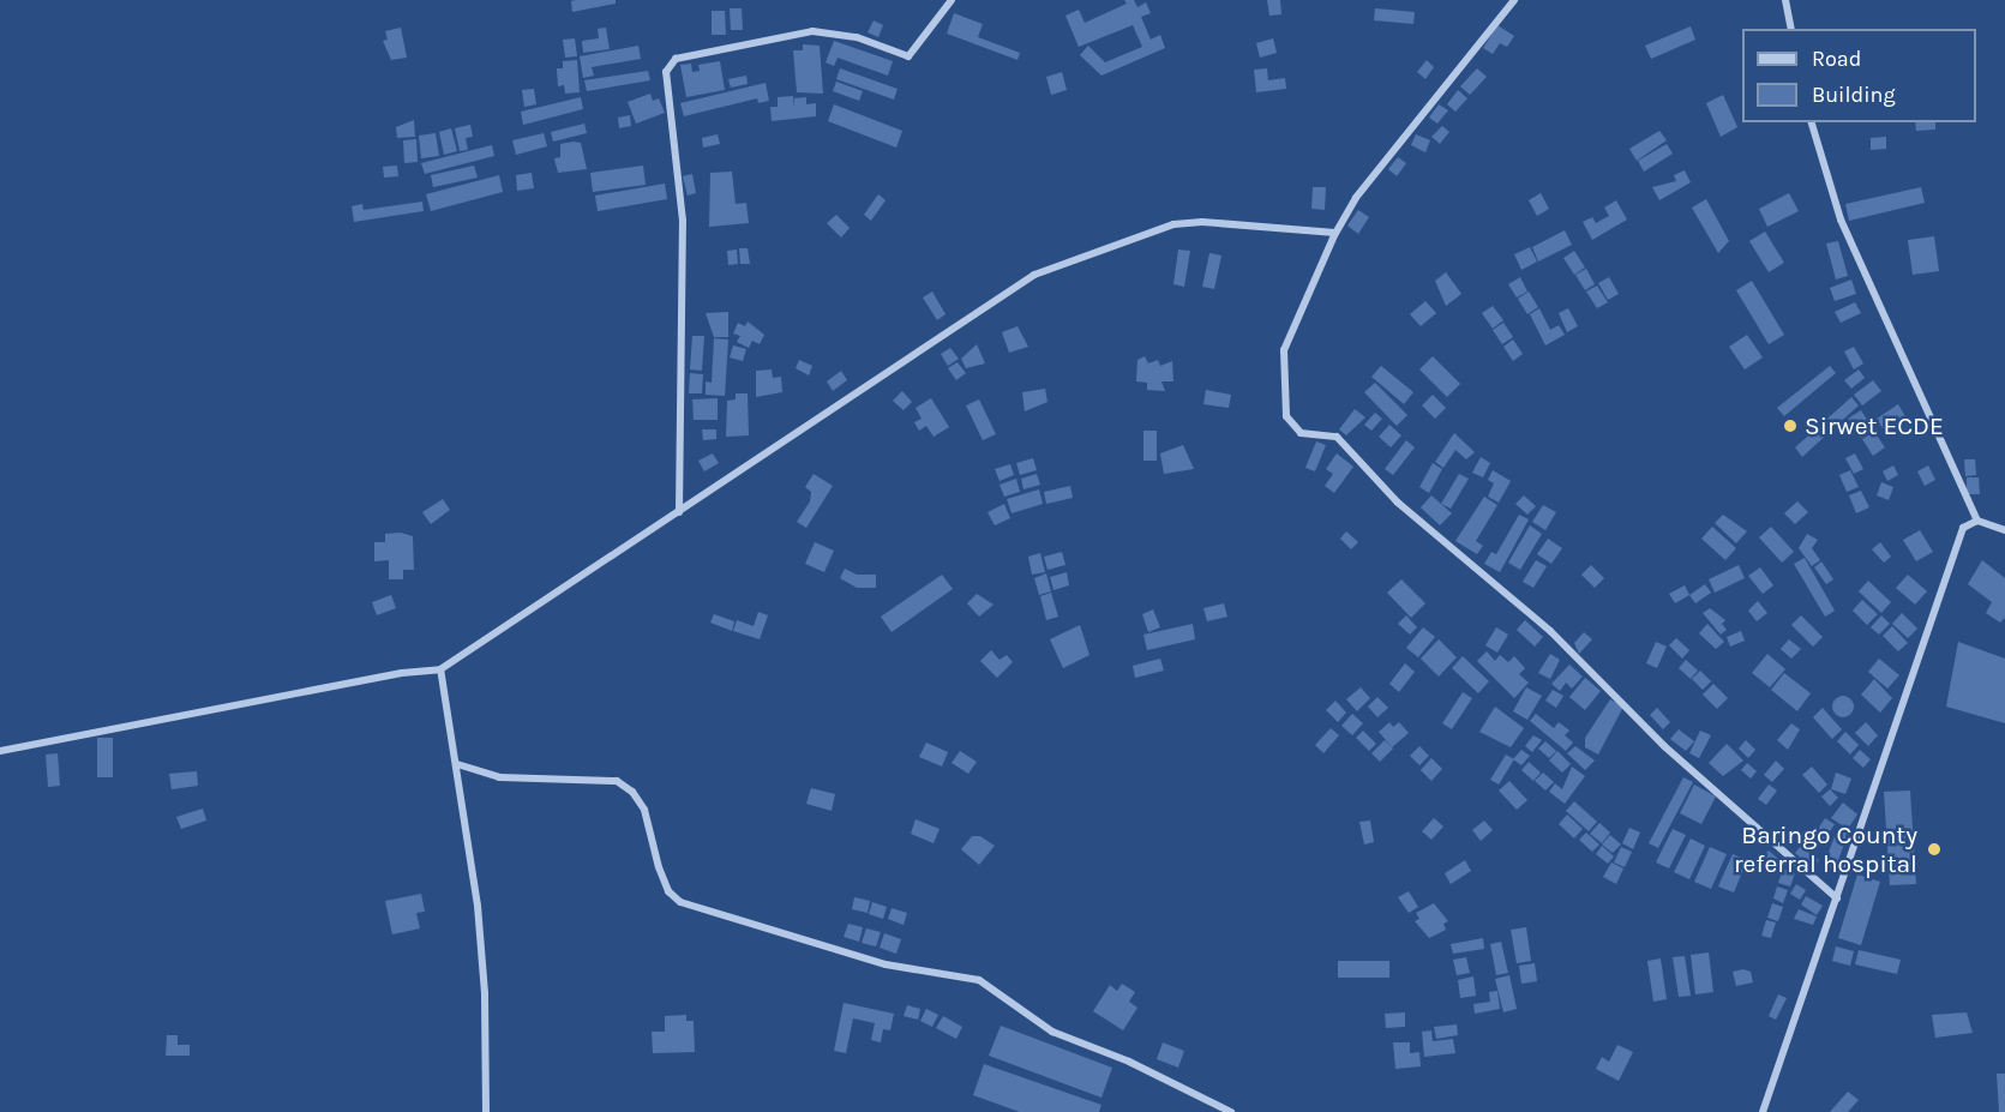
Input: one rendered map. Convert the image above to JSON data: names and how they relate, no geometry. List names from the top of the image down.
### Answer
{
  "places": ["Sirwet ECDE", "Baringo County referral hospital"],
  "legend": ["Road", "Building"]
}
